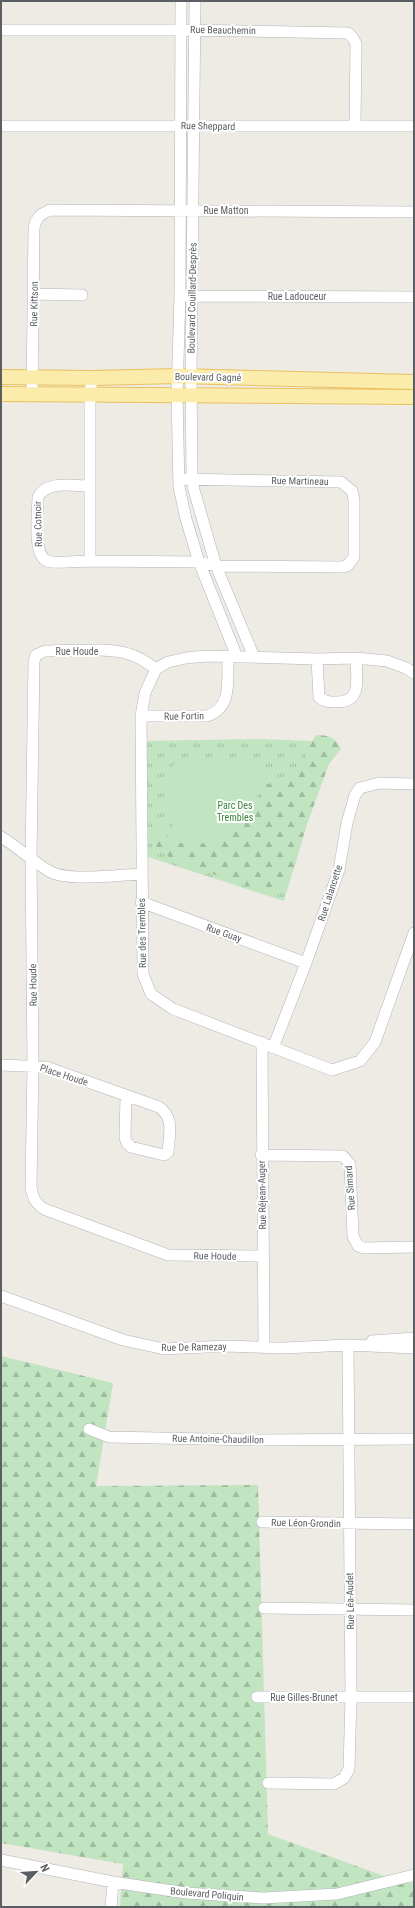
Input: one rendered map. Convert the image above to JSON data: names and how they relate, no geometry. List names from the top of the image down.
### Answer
{
  "streets": {
    "main road": ["Boulevard Gagné"],
    "street": [
      "Rue Beauchemin",
      "Rue Sheppard",
      "Rue Matton",
      "Rue Ladouceur",
      "Boulevard Couillard-Desprès",
      "Rue Kittson",
      "Rue Martineau",
      "Rue Cotnoir",
      "Rue Houde",
      "Rue Fortin",
      "Rue Lalancette",
      "Rue des Trembles",
      "Rue Guay",
      "Place Houde",
      "Rue Simard",
      "Rue Réjean-Auger",
      "Rue De Ramezay",
      "Rue Antoine-Chaudillon",
      "Rue Léon-Grondin",
      "Rue Léa-Audet",
      "Rue Gilles-Brunet",
      "Boulevard Poliquin"
    ]
  },
  "crossings": [
    ["Rue Beauchemin", "Rue Sheppard"],
    ["Rue Beauchemin", "Boulevard Couillard-Desprès"],
    ["Rue Sheppard", "Boulevard Couillard-Desprès"],
    ["Rue Matton", "Boulevard Couillard-Desprès"],
    ["Rue Matton", "Rue Kittson"],
    ["Rue Ladouceur", "Boulevard Couillard-Desprès"],
    ["Boulevard Couillard-Desprès", "Boulevard Gagné"],
    ["Boulevard Couillard-Desprès", "Rue Martineau"],
    ["Boulevard Couillard-Desprès", "Rue Cotnoir"],
    ["Boulevard Couillard-Desprès", "Rue Fortin"],
    ["Rue Kittson", "Boulevard Gagné"],
    ["Rue Martineau", "Rue Cotnoir"],
    ["Rue Houde", "Rue des Trembles"],
    ["Rue Houde", "Place Houde"],
    ["Rue Houde", "Rue Réjean-Auger"],
    ["Rue Fortin", "Rue des Trembles"],
    ["Rue Lalancette", "Rue des Trembles"],
    ["Rue Lalancette", "Rue Guay"],
    ["Rue des Trembles", "Rue Guay"],
    ["Rue des Trembles", "Rue Réjean-Auger"],
    ["Rue Simard", "Rue Réjean-Auger"],
    ["Rue Réjean-Auger", "Rue De Ramezay"],
    ["Rue De Ramezay", "Rue Léa-Audet"],
    ["Rue Antoine-Chaudillon", "Rue Léa-Audet"],
    ["Rue Léon-Grondin", "Rue Léa-Audet"],
    ["Rue Léa-Audet", "Rue Gilles-Brunet"]
  ],
  "parks": ["Parc Des Trembles"],
  "north": "top right"
}
